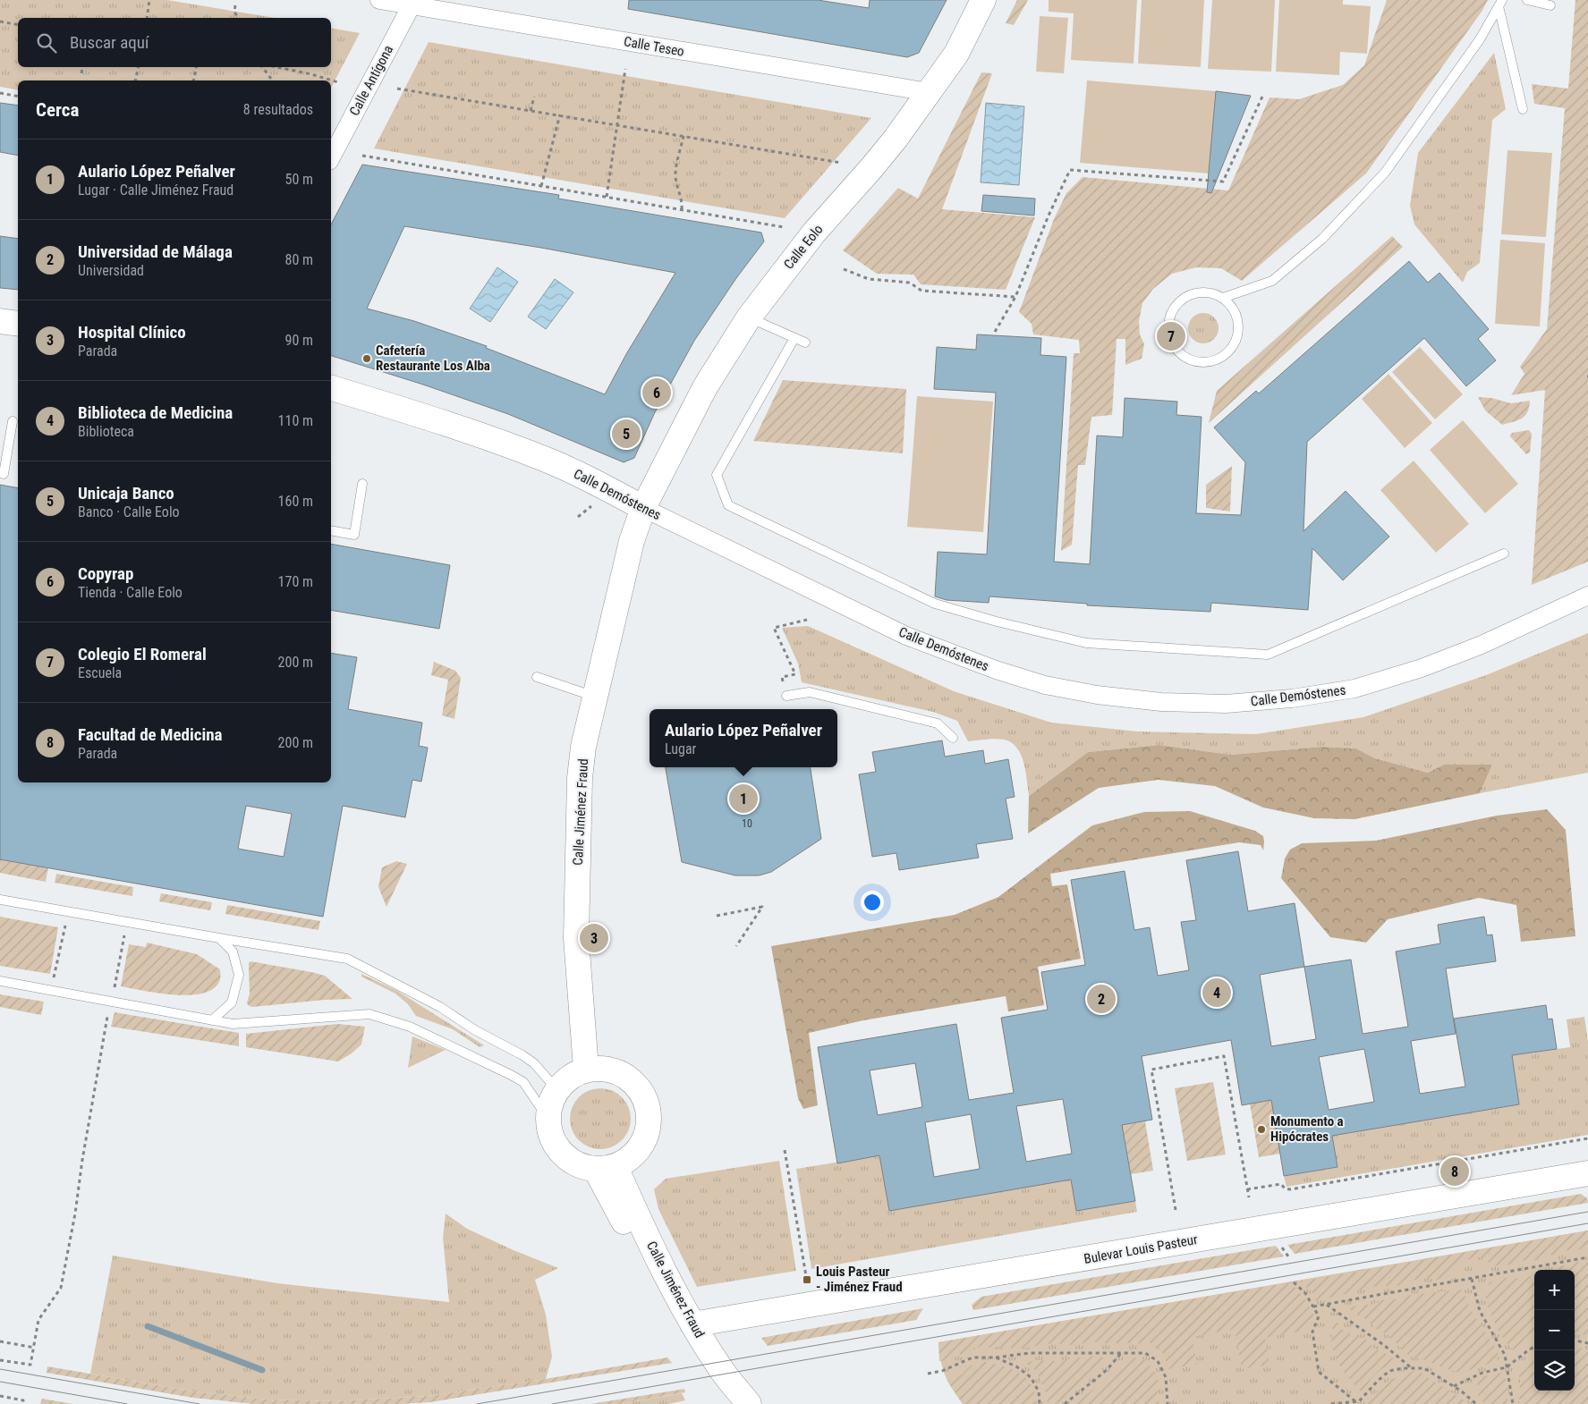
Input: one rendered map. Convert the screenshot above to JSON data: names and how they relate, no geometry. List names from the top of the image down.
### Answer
{
  "streets": {
    "main road": [
      "Calle Eolo",
      "Calle Demóstenes",
      "Calle Jiménez Fraud",
      "Bulevar Louis Pasteur"
    ],
    "street": ["Calle Teseo", "Calle Antígona"]
  },
  "crossings": [
    ["Calle Teseo", "Calle Antígona"],
    ["Calle Teseo", "Calle Eolo"],
    ["Calle Eolo", "Calle Demóstenes"],
    ["Calle Eolo", "Calle Jiménez Fraud"],
    ["Calle Demóstenes", "Calle Jiménez Fraud"],
    ["Calle Jiménez Fraud", "Bulevar Louis Pasteur"]
  ],
  "places": {
    "other": ["Cafetería Restaurante Los Alba", "Monumento a Hipócrates"],
    "transit": ["Louis Pasteur - Jiménez Fraud"]
  },
  "house_numbers": ["10"],
  "page": {
    "search": "Buscar aquí",
    "heading": ["Cerca", "8 resultados"],
    "list": [
      {
        "mark": "1",
        "name": "Aulario López Peñalver",
        "note": "Lugar · Calle Jiménez Fraud",
        "value": "50 m"
      },
      {
        "mark": "2",
        "name": "Universidad de Málaga",
        "note": "Universidad",
        "value": "80 m"
      },
      {
        "mark": "3",
        "name": "Hospital Clínico",
        "note": "Parada",
        "value": "90 m"
      },
      {
        "mark": "4",
        "name": "Biblioteca de Medicina",
        "note": "Biblioteca",
        "value": "110 m"
      },
      {
        "mark": "5",
        "name": "Unicaja Banco",
        "note": "Banco · Calle Eolo",
        "value": "160 m"
      },
      {
        "mark": "6",
        "name": "Copyrap",
        "note": "Tienda · Calle Eolo",
        "value": "170 m"
      },
      {
        "mark": "7",
        "name": "Colegio El Romeral",
        "note": "Escuela",
        "value": "200 m"
      },
      {
        "mark": "8",
        "name": "Facultad de Medicina",
        "note": "Parada",
        "value": "200 m"
      }
    ],
    "pins": [
      "7",
      "6",
      "5",
      "1",
      "3",
      "4",
      "2",
      "8"
    ],
    "popup": ["Aulario López Peñalver", "Lugar"],
    "map_buttons": ["+", "−"]
  }
}
